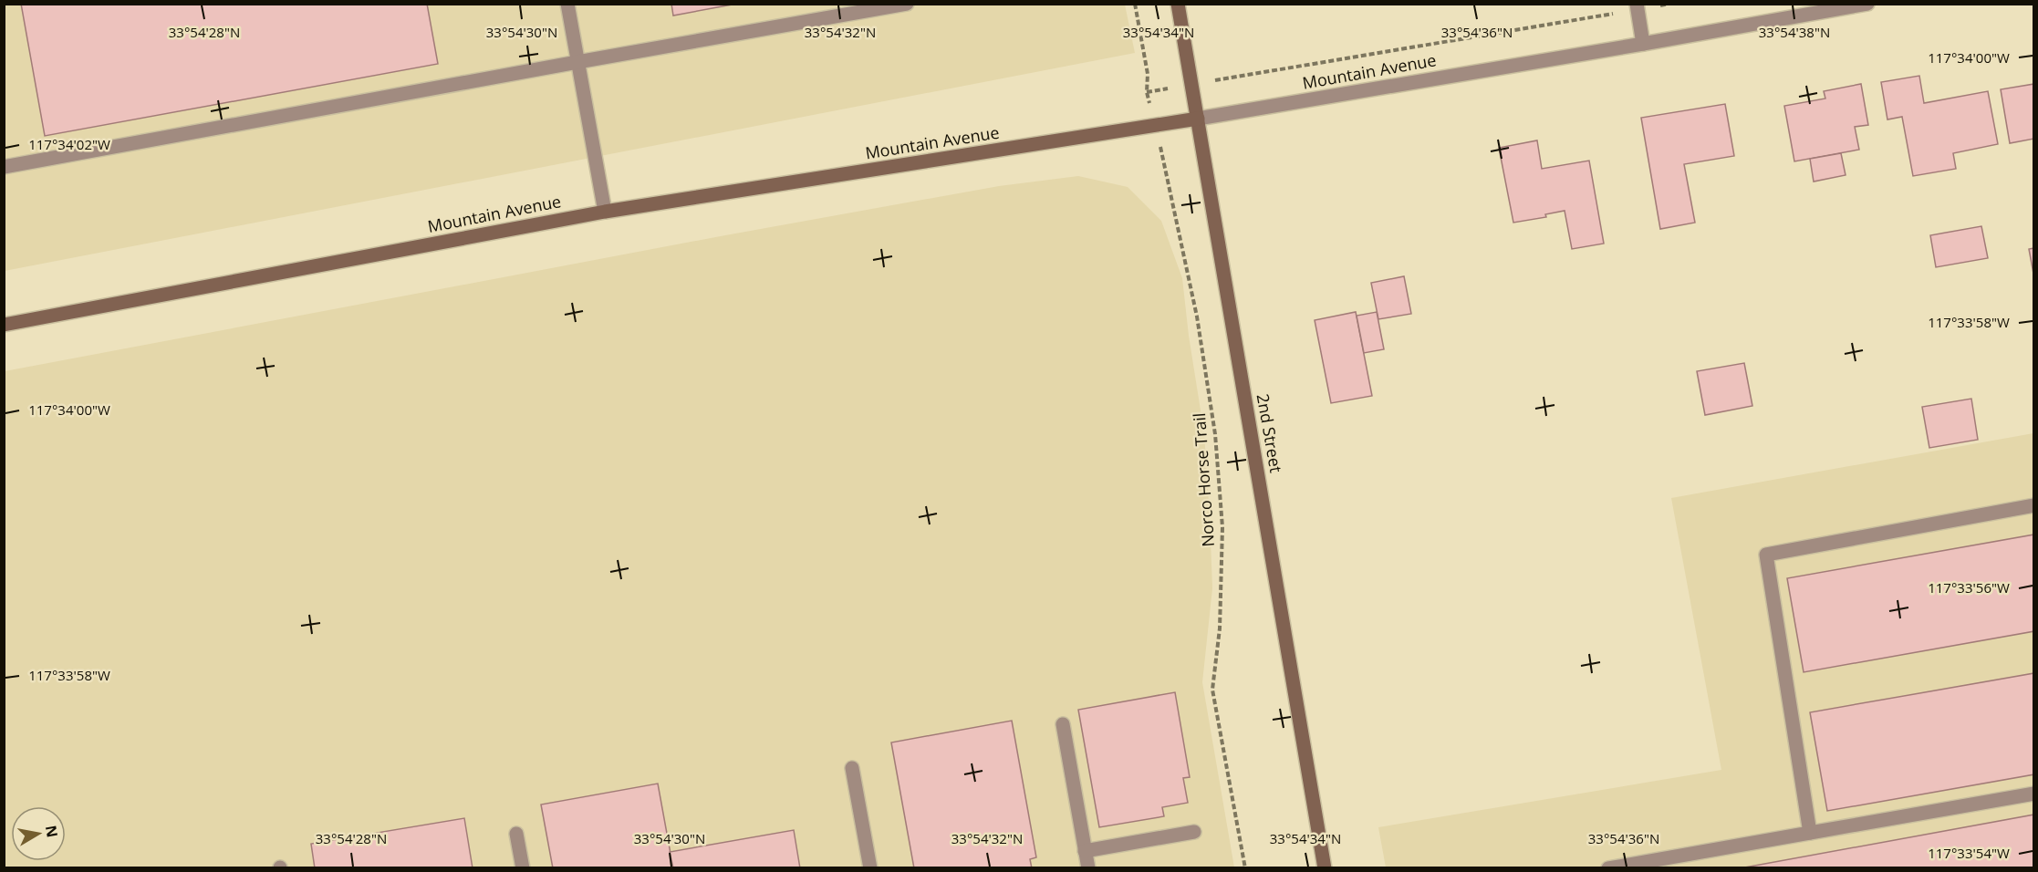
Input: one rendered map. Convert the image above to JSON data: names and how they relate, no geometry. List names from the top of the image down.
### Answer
{
  "streets": {
    "main road": ["Mountain Avenue", "2nd Street"],
    "path": ["Norco Horse Trail"]
  },
  "crossings": [
    ["Mountain Avenue", "2nd Street"],
    ["Mountain Avenue", "Norco Horse Trail"]
  ],
  "north": "right",
  "coordinates": [
    "33°54'28\"N",
    "33°54'30\"N",
    "33°54'32\"N",
    "33°54'34\"N",
    "33°54'36\"N",
    "33°54'38\"N",
    "117°34'00\"W",
    "117°34'02\"W",
    "117°33'58\"W",
    "117°33'56\"W",
    "117°33'54\"W"
  ]
}
